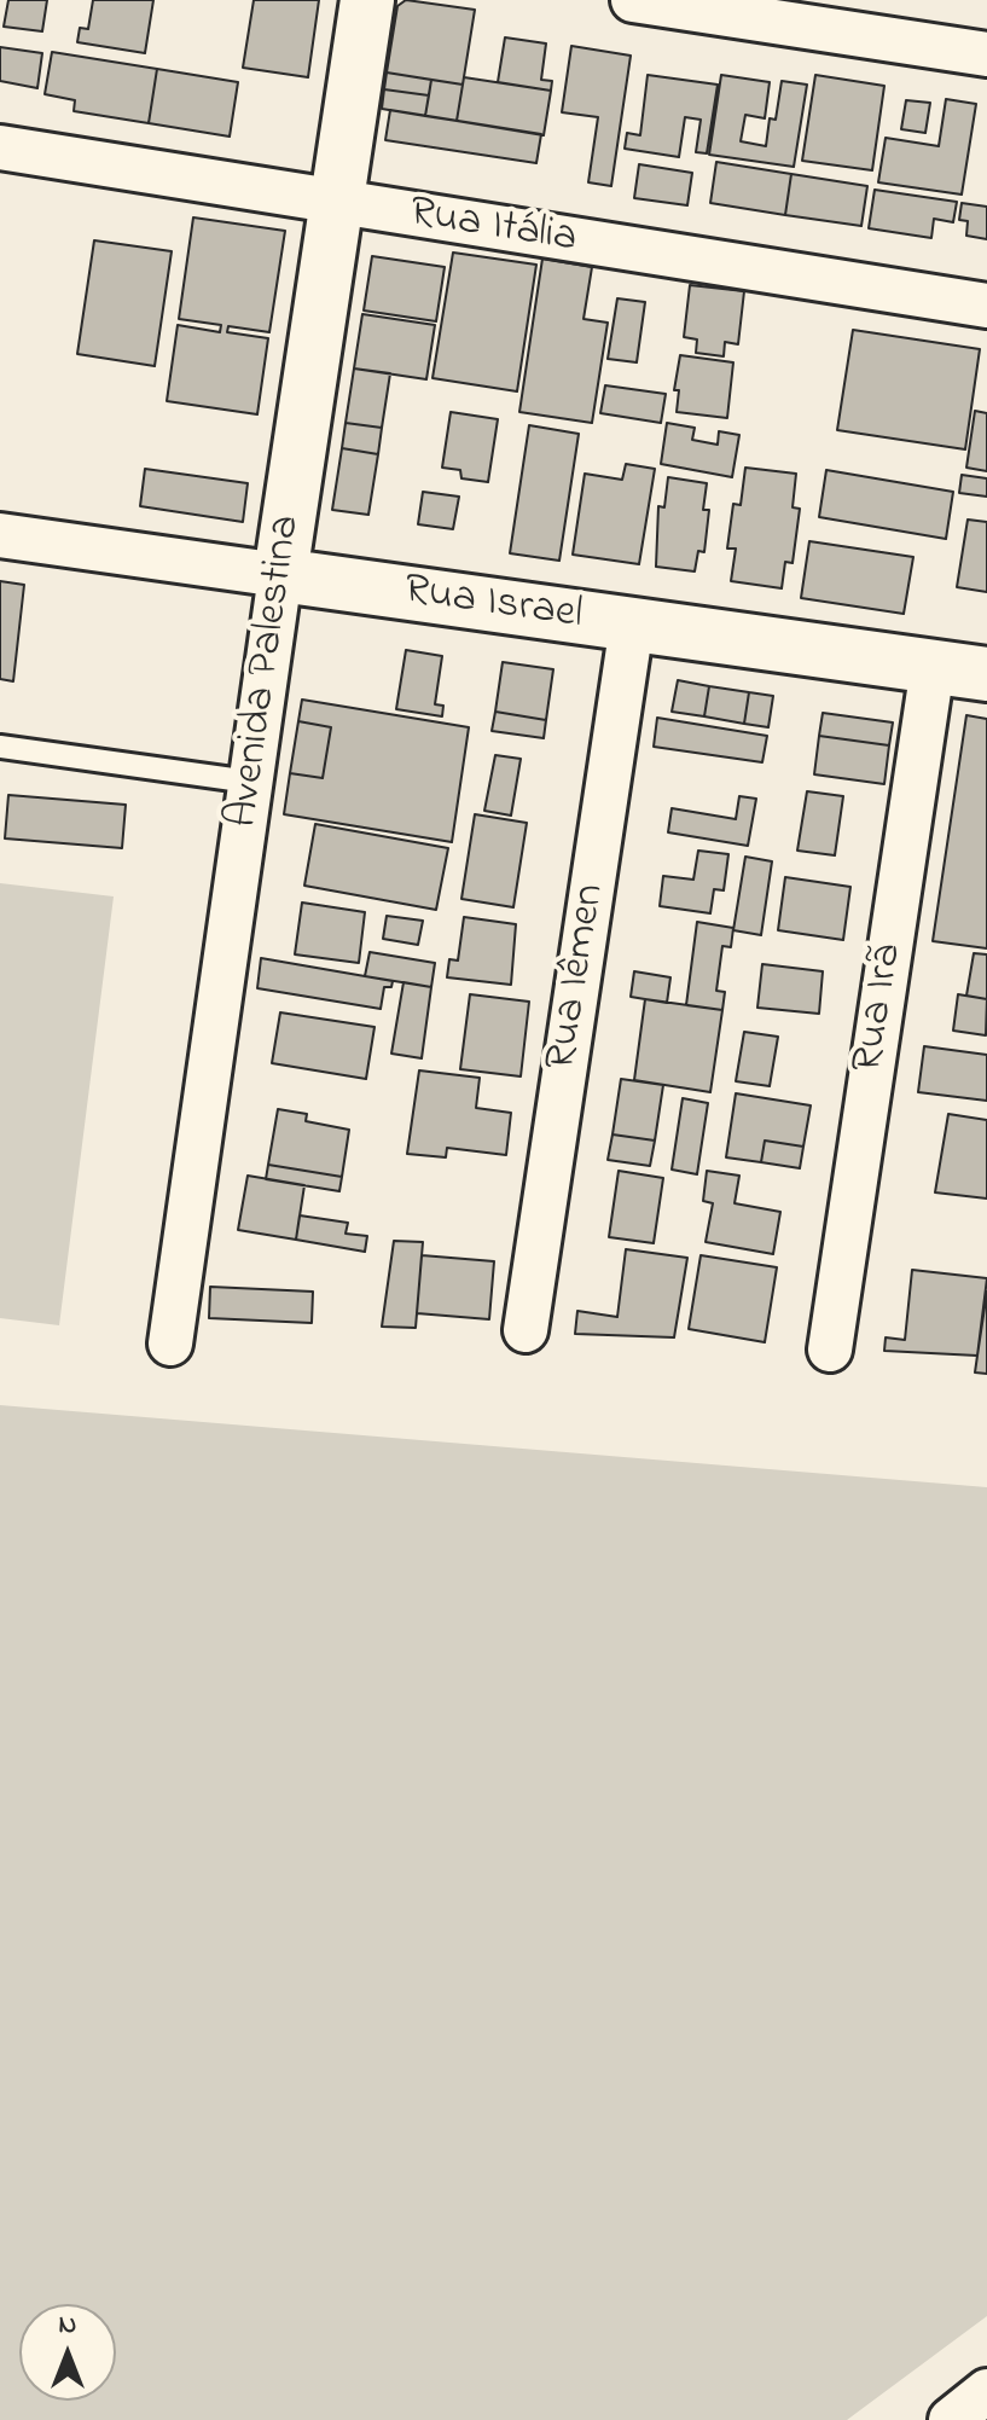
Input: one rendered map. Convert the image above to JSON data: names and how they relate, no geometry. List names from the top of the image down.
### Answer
{
  "streets": {
    "street": [
      "Rua Itália",
      "Rua Israel",
      "Avenida Palestina",
      "Rua Iêmen",
      "Rua Irã"
    ]
  },
  "crossings": [
    ["Rua Itália", "Avenida Palestina"],
    ["Rua Israel", "Avenida Palestina"],
    ["Rua Israel", "Rua Iêmen"],
    ["Rua Israel", "Rua Irã"]
  ],
  "north": "top"
}
